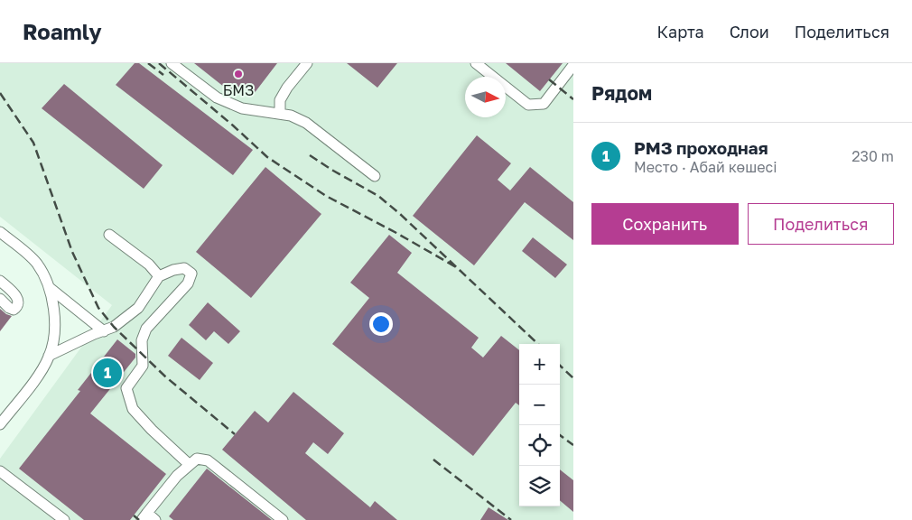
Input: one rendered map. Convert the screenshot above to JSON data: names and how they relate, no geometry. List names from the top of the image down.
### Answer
{
  "places": ["БМЗ"],
  "north": "right",
  "page": {
    "header": "Roamly",
    "nav": ["Карта", "Слои", "Поделиться"],
    "heading": "Рядом",
    "list": [
      {
        "mark": "1",
        "name": "РМЗ проходная",
        "note": "Место · Абай көшесі",
        "value": "230 m"
      }
    ],
    "buttons": ["Сохранить", "Поделиться"],
    "map_buttons": ["+", "−"],
    "pins": "1"
  }
}
